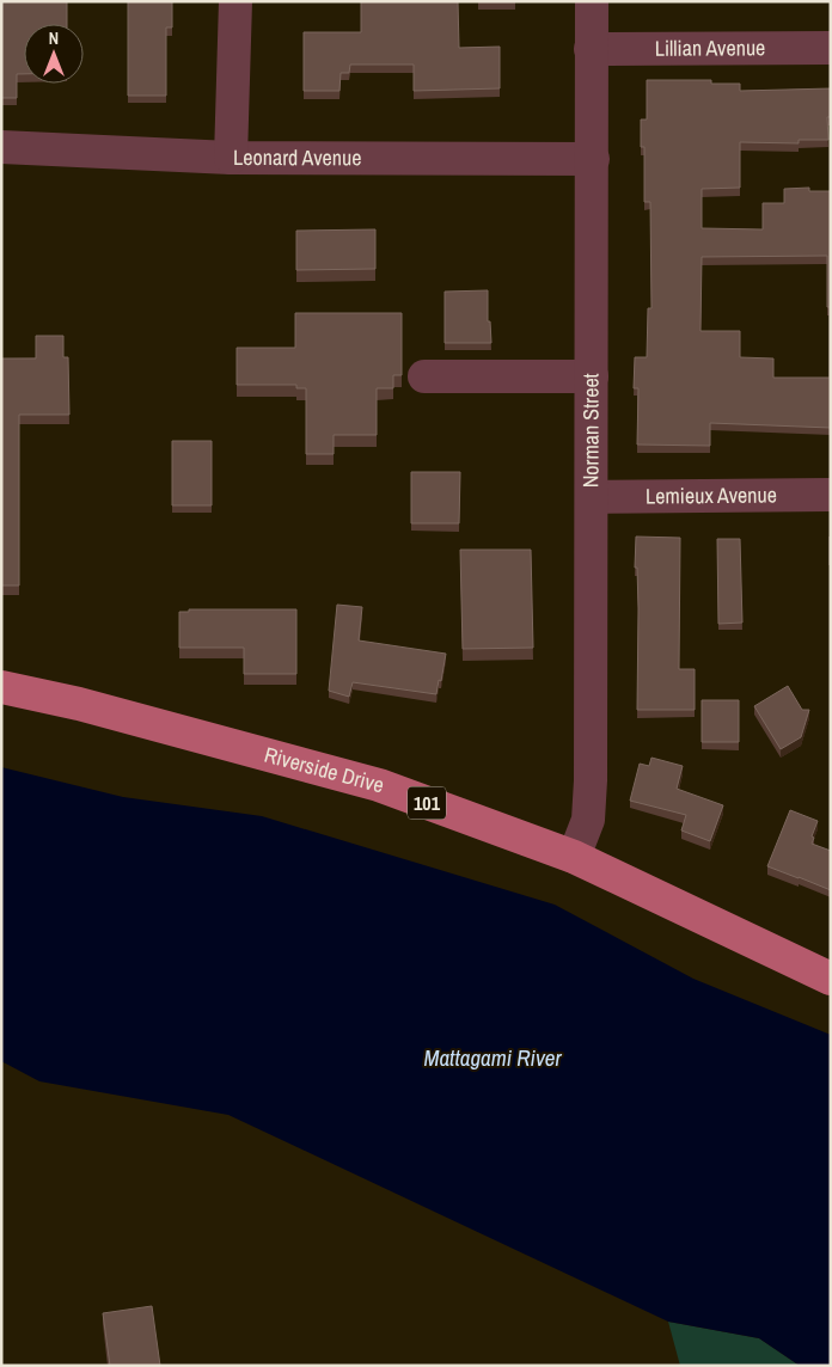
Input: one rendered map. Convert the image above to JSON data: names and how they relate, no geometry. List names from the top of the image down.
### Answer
{
  "streets": {
    "main road": ["Riverside Drive", "101"],
    "street": [
      "Lillian Avenue",
      "Leonard Avenue",
      "Norman Street",
      "Lemieux Avenue"
    ]
  },
  "crossings": [
    ["Lillian Avenue", "Norman Street"],
    ["Leonard Avenue", "Norman Street"],
    ["Norman Street", "Lemieux Avenue"],
    ["Norman Street", "Riverside Drive"]
  ],
  "water": ["Mattagami River"],
  "north": "top"
}
